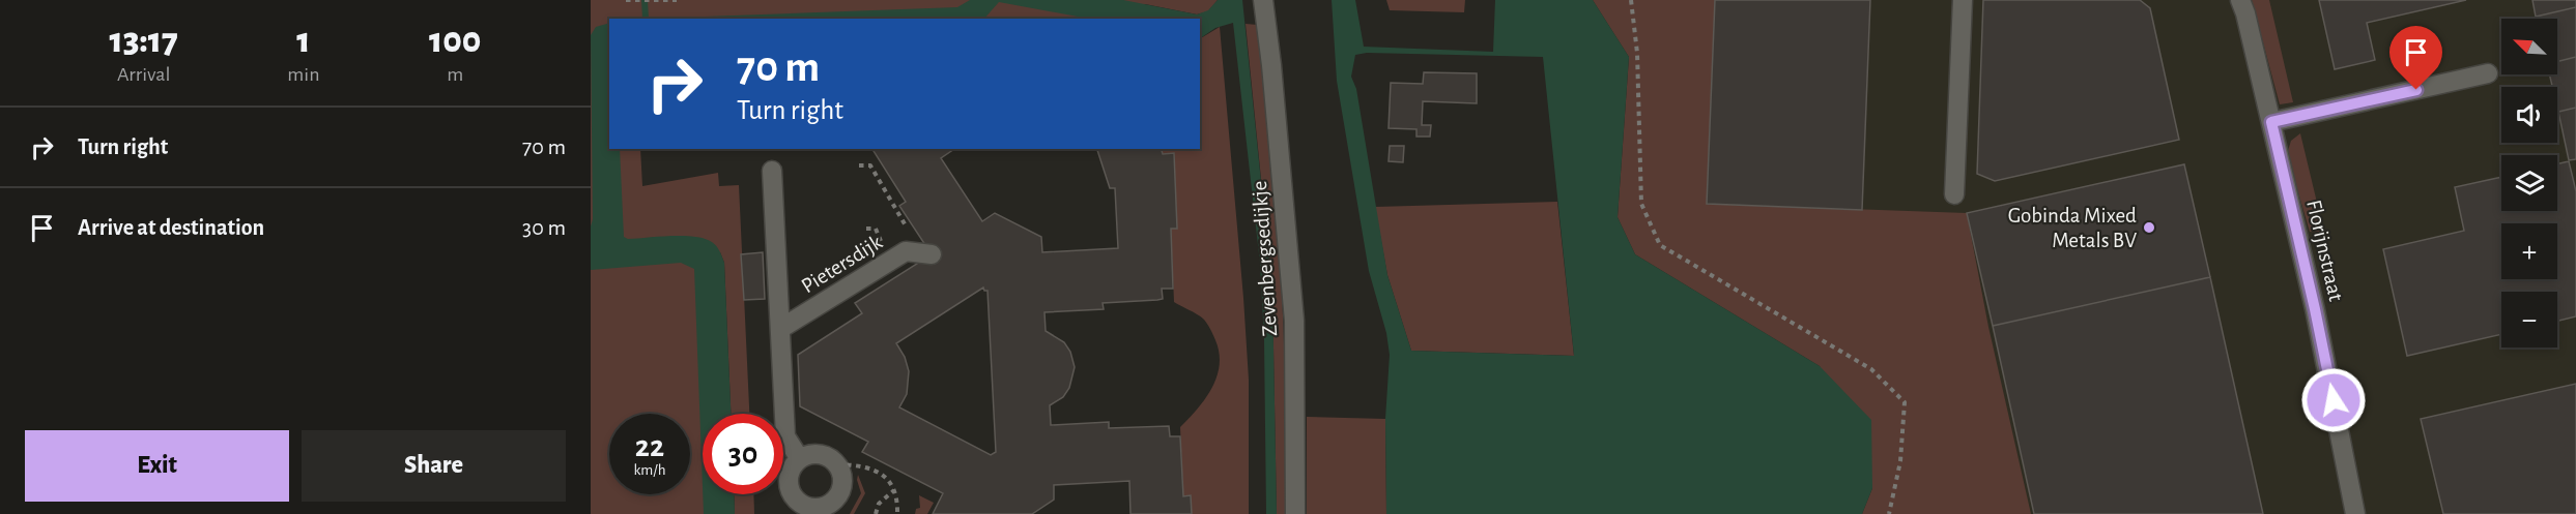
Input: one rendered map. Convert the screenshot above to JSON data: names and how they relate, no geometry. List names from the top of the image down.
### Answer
{
  "streets": {
    "street": ["Florijnstraat", "Zevenbergsedijkje", "Pietersdijk"]
  },
  "places": ["Gobinda Mixed Metals BV"],
  "north": "top left",
  "page": {
    "eta": [
      "13:17",
      "Arrival",
      "1",
      "min",
      "100",
      "m"
    ],
    "map_buttons": ["+", "−"],
    "turn": ["70 m", "Turn right"],
    "list": [
      {
        "name": "Turn right",
        "value": "70 m"
      },
      {
        "name": "Arrive at destination",
        "value": "30 m"
      }
    ],
    "speed": "22 km/h",
    "limit": "30",
    "buttons": ["Exit", "Share"]
  }
}
